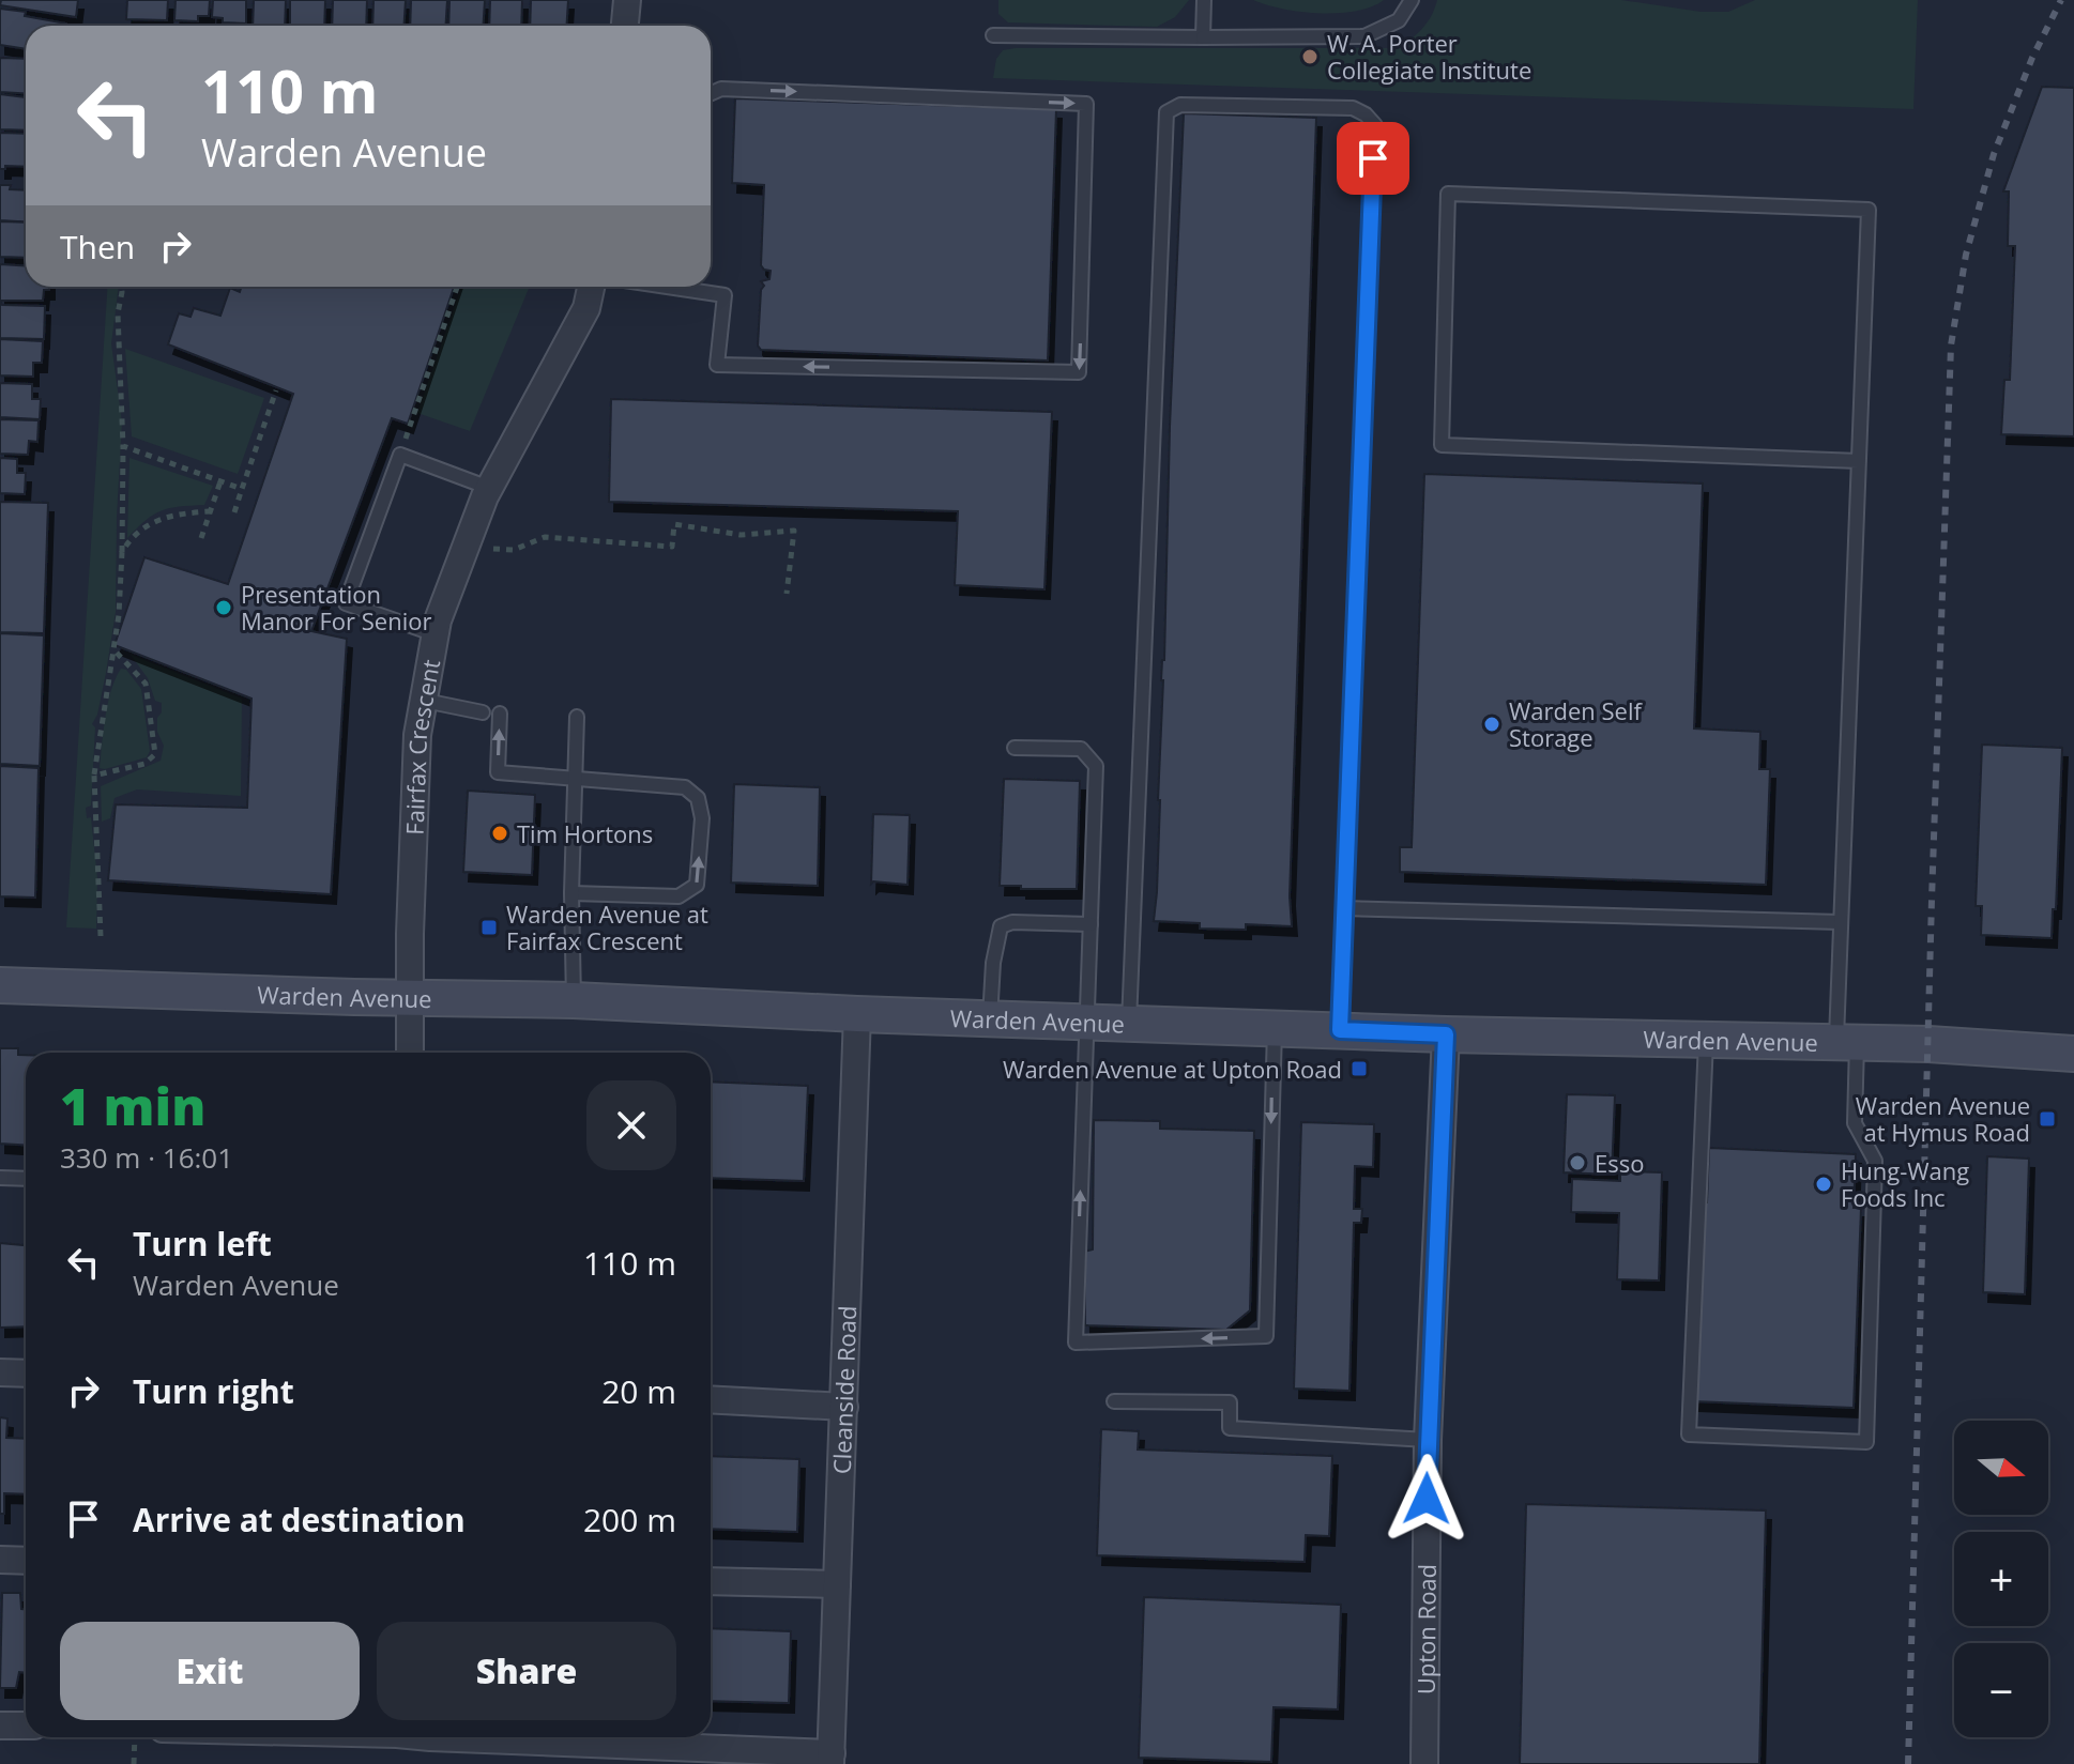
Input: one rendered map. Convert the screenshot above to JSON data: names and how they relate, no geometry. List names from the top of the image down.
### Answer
{
  "streets": {
    "main road": ["Warden Avenue"],
    "street": ["Fairfax Crescent", "Cleanside Road", "Upton Road"]
  },
  "crossings": [
    ["Fairfax Crescent", "Warden Avenue"],
    ["Warden Avenue", "Cleanside Road"],
    ["Warden Avenue", "Upton Road"]
  ],
  "places": {
    "other": [
      "W. A. Porter Collegiate Institute",
      "Presentation Manor For Senior",
      "Warden Self Storage",
      "Tim Hortons",
      "Esso",
      "Hung-Wang Foods Inc"
    ],
    "transit": ["Warden Avenue at Fairfax Crescent", "Warden Avenue at Upton Road", "Warden Avenue at Hymus Road"]
  },
  "north": "right",
  "page": {
    "turn": ["110 m", "Warden Avenue"],
    "then": "Then",
    "heading": ["1 min", "330 m · 16:01"],
    "list": [
      {
        "name": "Turn left",
        "note": "Warden Avenue",
        "value": "110 m"
      },
      {
        "name": "Turn right",
        "value": "20 m"
      },
      {
        "name": "Arrive at destination",
        "value": "200 m"
      }
    ],
    "map_buttons": ["+", "−"],
    "buttons": ["Exit", "Share"]
  }
}
